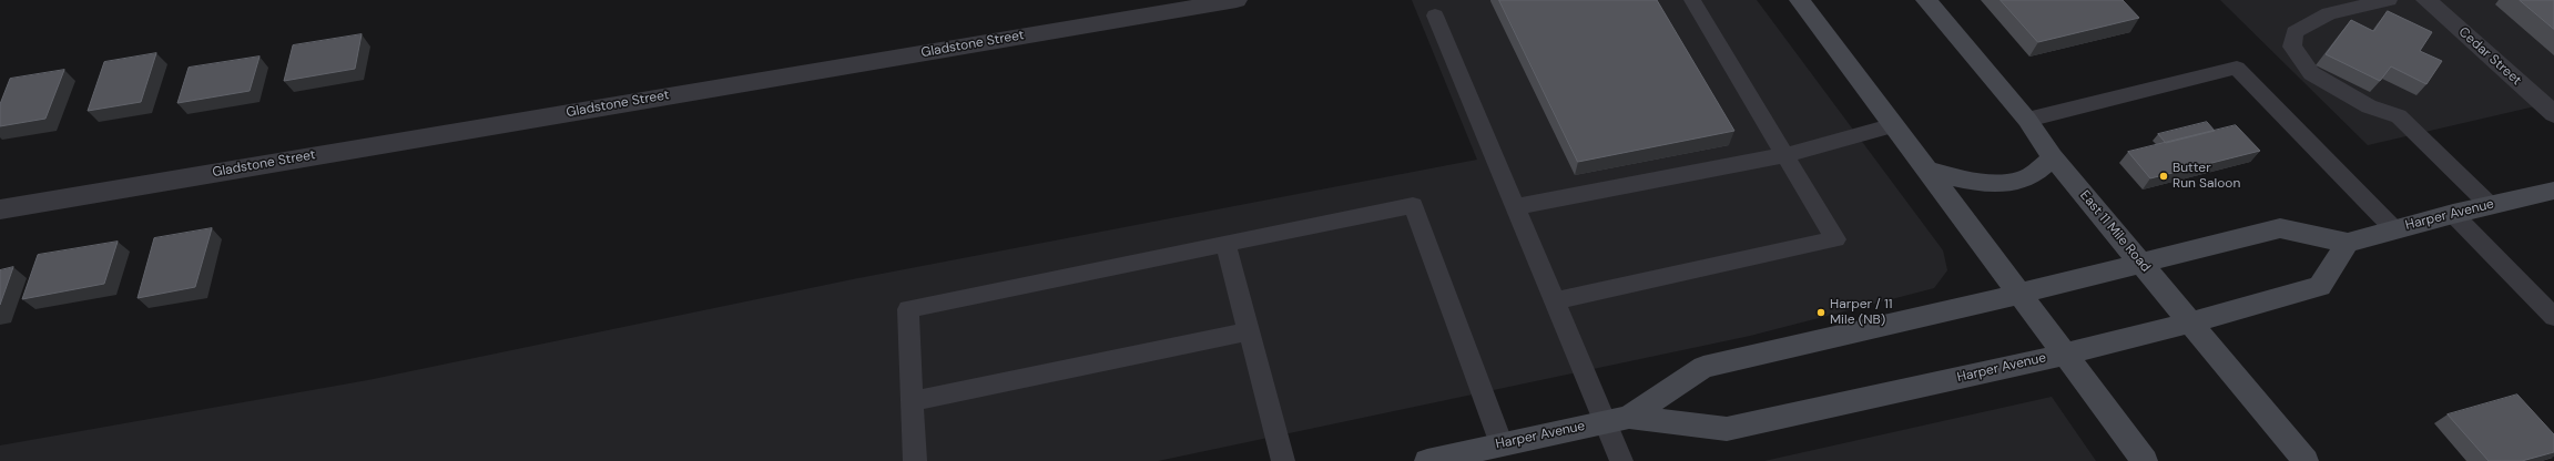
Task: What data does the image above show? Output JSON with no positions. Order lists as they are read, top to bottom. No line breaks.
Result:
{"streets":{"main road":["Harper Avenue","East 11 Mile Road"],"street":["Gladstone Street","Cedar Street"]},"crossings":[["Harper Avenue","East 11 Mile Road"]],"places":["Butter Run Saloon","Harper / 11 Mile (NB)"]}
